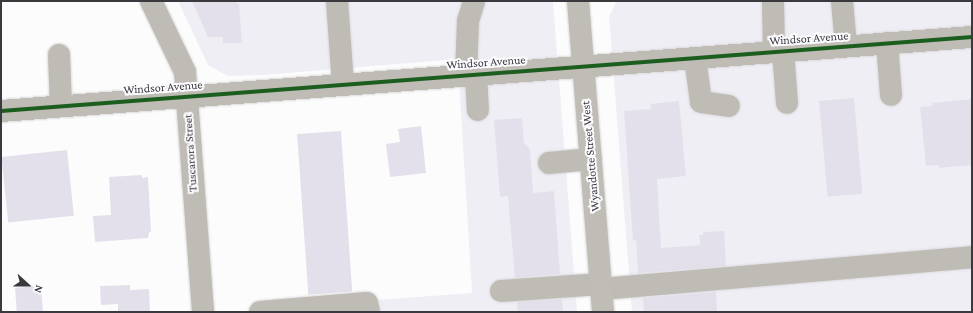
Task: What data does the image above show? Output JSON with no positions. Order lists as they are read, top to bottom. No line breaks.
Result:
{"streets":{"main road":["Wyandotte Street West"],"street":["Windsor Avenue","Tuscarora Street"]},"crossings":[["Windsor Avenue","Tuscarora Street"],["Windsor Avenue","Wyandotte Street West"]],"north":"right"}
